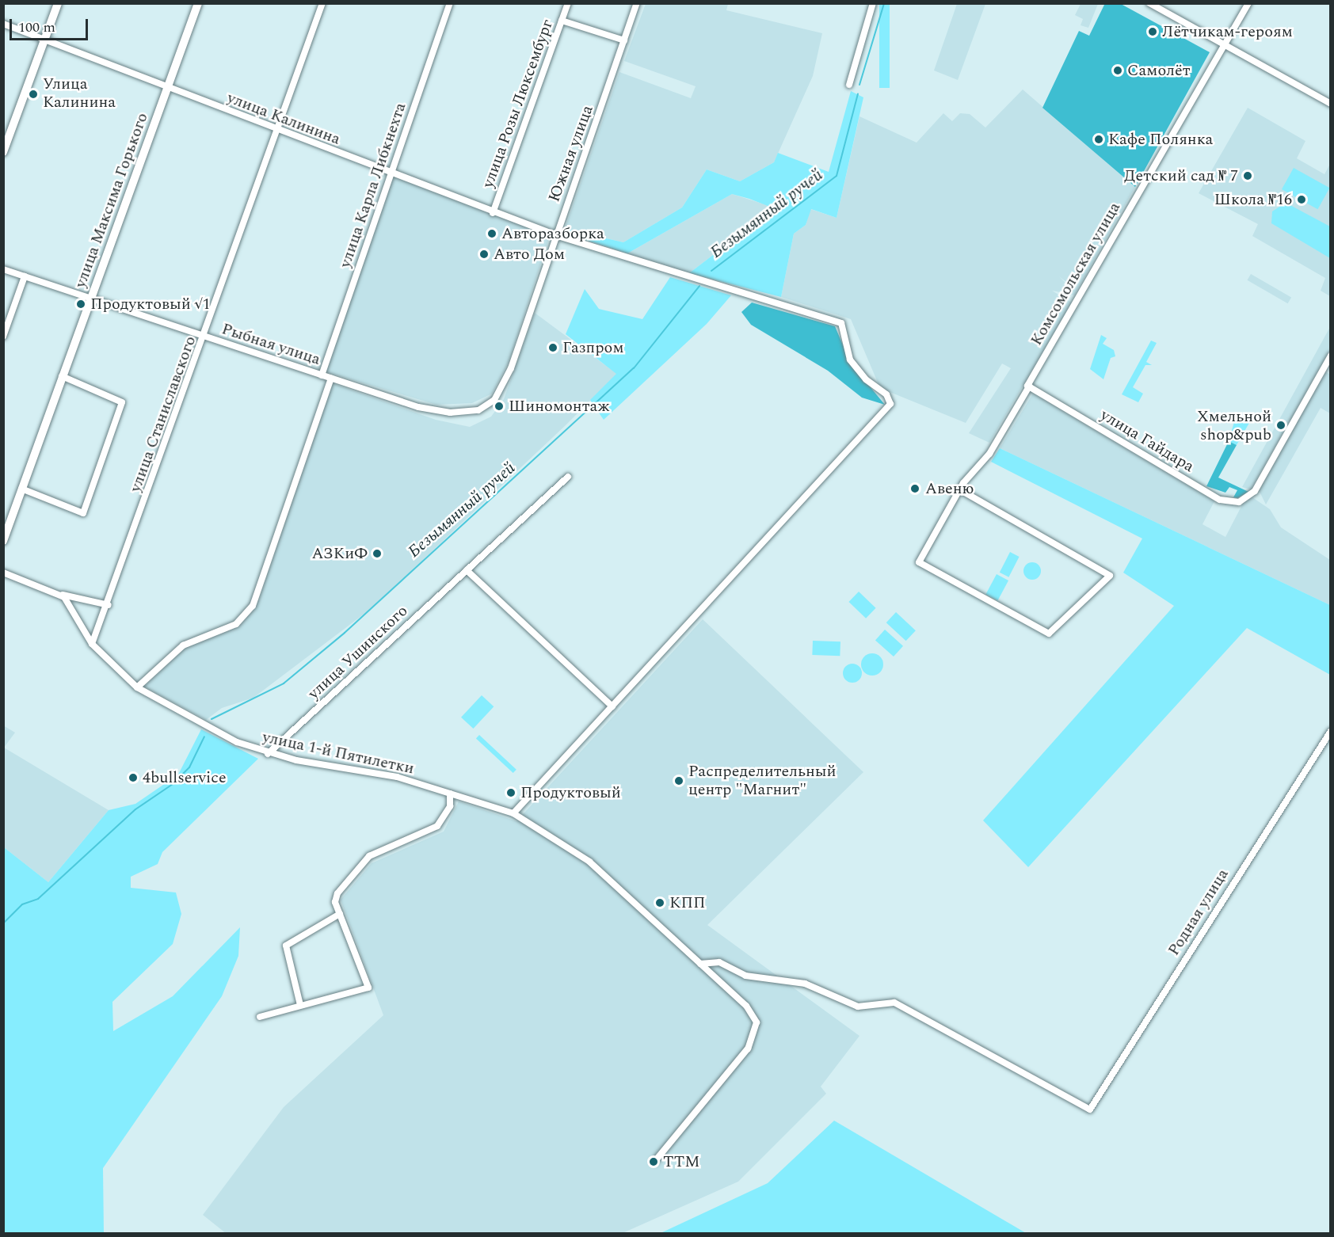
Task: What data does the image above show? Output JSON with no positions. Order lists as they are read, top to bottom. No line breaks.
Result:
{"streets":{"main road":["улица Максима Горького"],"street":["улица Розы Люксембург","улица Калинина","Южная улица","улица Карла Либкнехта","Комсомольская улица","Рыбная улица","улица Станиславского","улица Гайдара","улица Ушинского","улица 1-й Пятилетки","Родная улица"]},"crossings":[["улица Розы Люксембург","улица Калинина"],["улица Калинина","Южная улица"],["улица Калинина","улица Карла Либкнехта"],["улица Калинина","улица Максима Горького"],["улица Калинина","улица Станиславского"],["Южная улица","Рыбная улица"],["улица Карла Либкнехта","Рыбная улица"],["улица Максима Горького","Рыбная улица"],["Комсомольская улица","улица Гайдара"],["Рыбная улица","улица Станиславского"],["улица Станиславского","улица 1-й Пятилетки"],["улица Ушинского","улица 1-й Пятилетки"],["улица 1-й Пятилетки","Родная улица"]],"water":["Безымянный ручей"],"places":["Лётчикам-героям","Самолёт","Улица Калинина","Кафе Полянка","Детский сад № 7","Школа №16","Авторазборка","Авто Дом","Продуктовый √1","Газпром","Шиномонтаж","Хмельной shop&pub","Авеню","АЗКиФ","4bullservice","Распределительный центр \"Магнит\"","Продуктовый","КПП","ТТМ"],"scale_bar":"100 m"}
